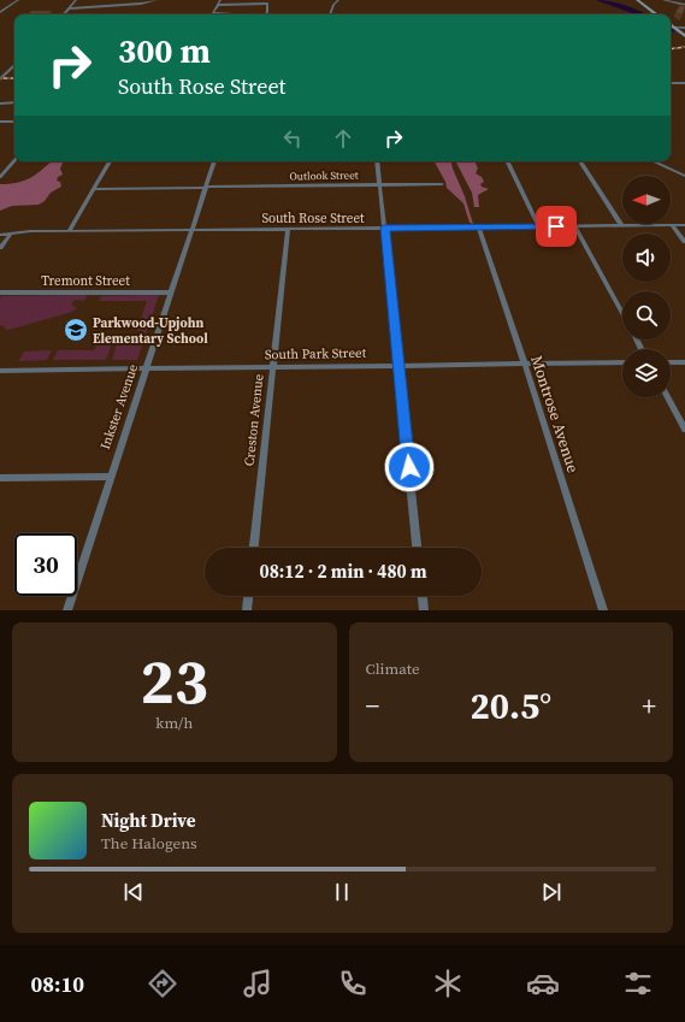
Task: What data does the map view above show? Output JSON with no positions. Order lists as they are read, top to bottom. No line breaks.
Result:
{"streets":{"street":["Outlook Street","South Rose Street","Tremont Street","South Park Street","Inkster Avenue","Montrose Avenue","Creston Avenue"]},"crossings":[["Outlook Street","Inkster Avenue"],["South Rose Street","Inkster Avenue"],["South Rose Street","Montrose Avenue"],["South Rose Street","Creston Avenue"],["Tremont Street","Inkster Avenue"],["South Park Street","Inkster Avenue"],["South Park Street","Montrose Avenue"],["South Park Street","Creston Avenue"]],"places":{"school or university":["Parkwood-Upjohn Elementary School"]},"north":"left","page":{"turn":["300 m","South Rose Street"],"limit":"30","trip":"08:12 · 2 min · 480 m","tile":[["23","km/h"],"Climate"],"heat":["−","20.5°","+"],"song":["Night Drive","The Halogens"],"tabs":"08:10"}}
